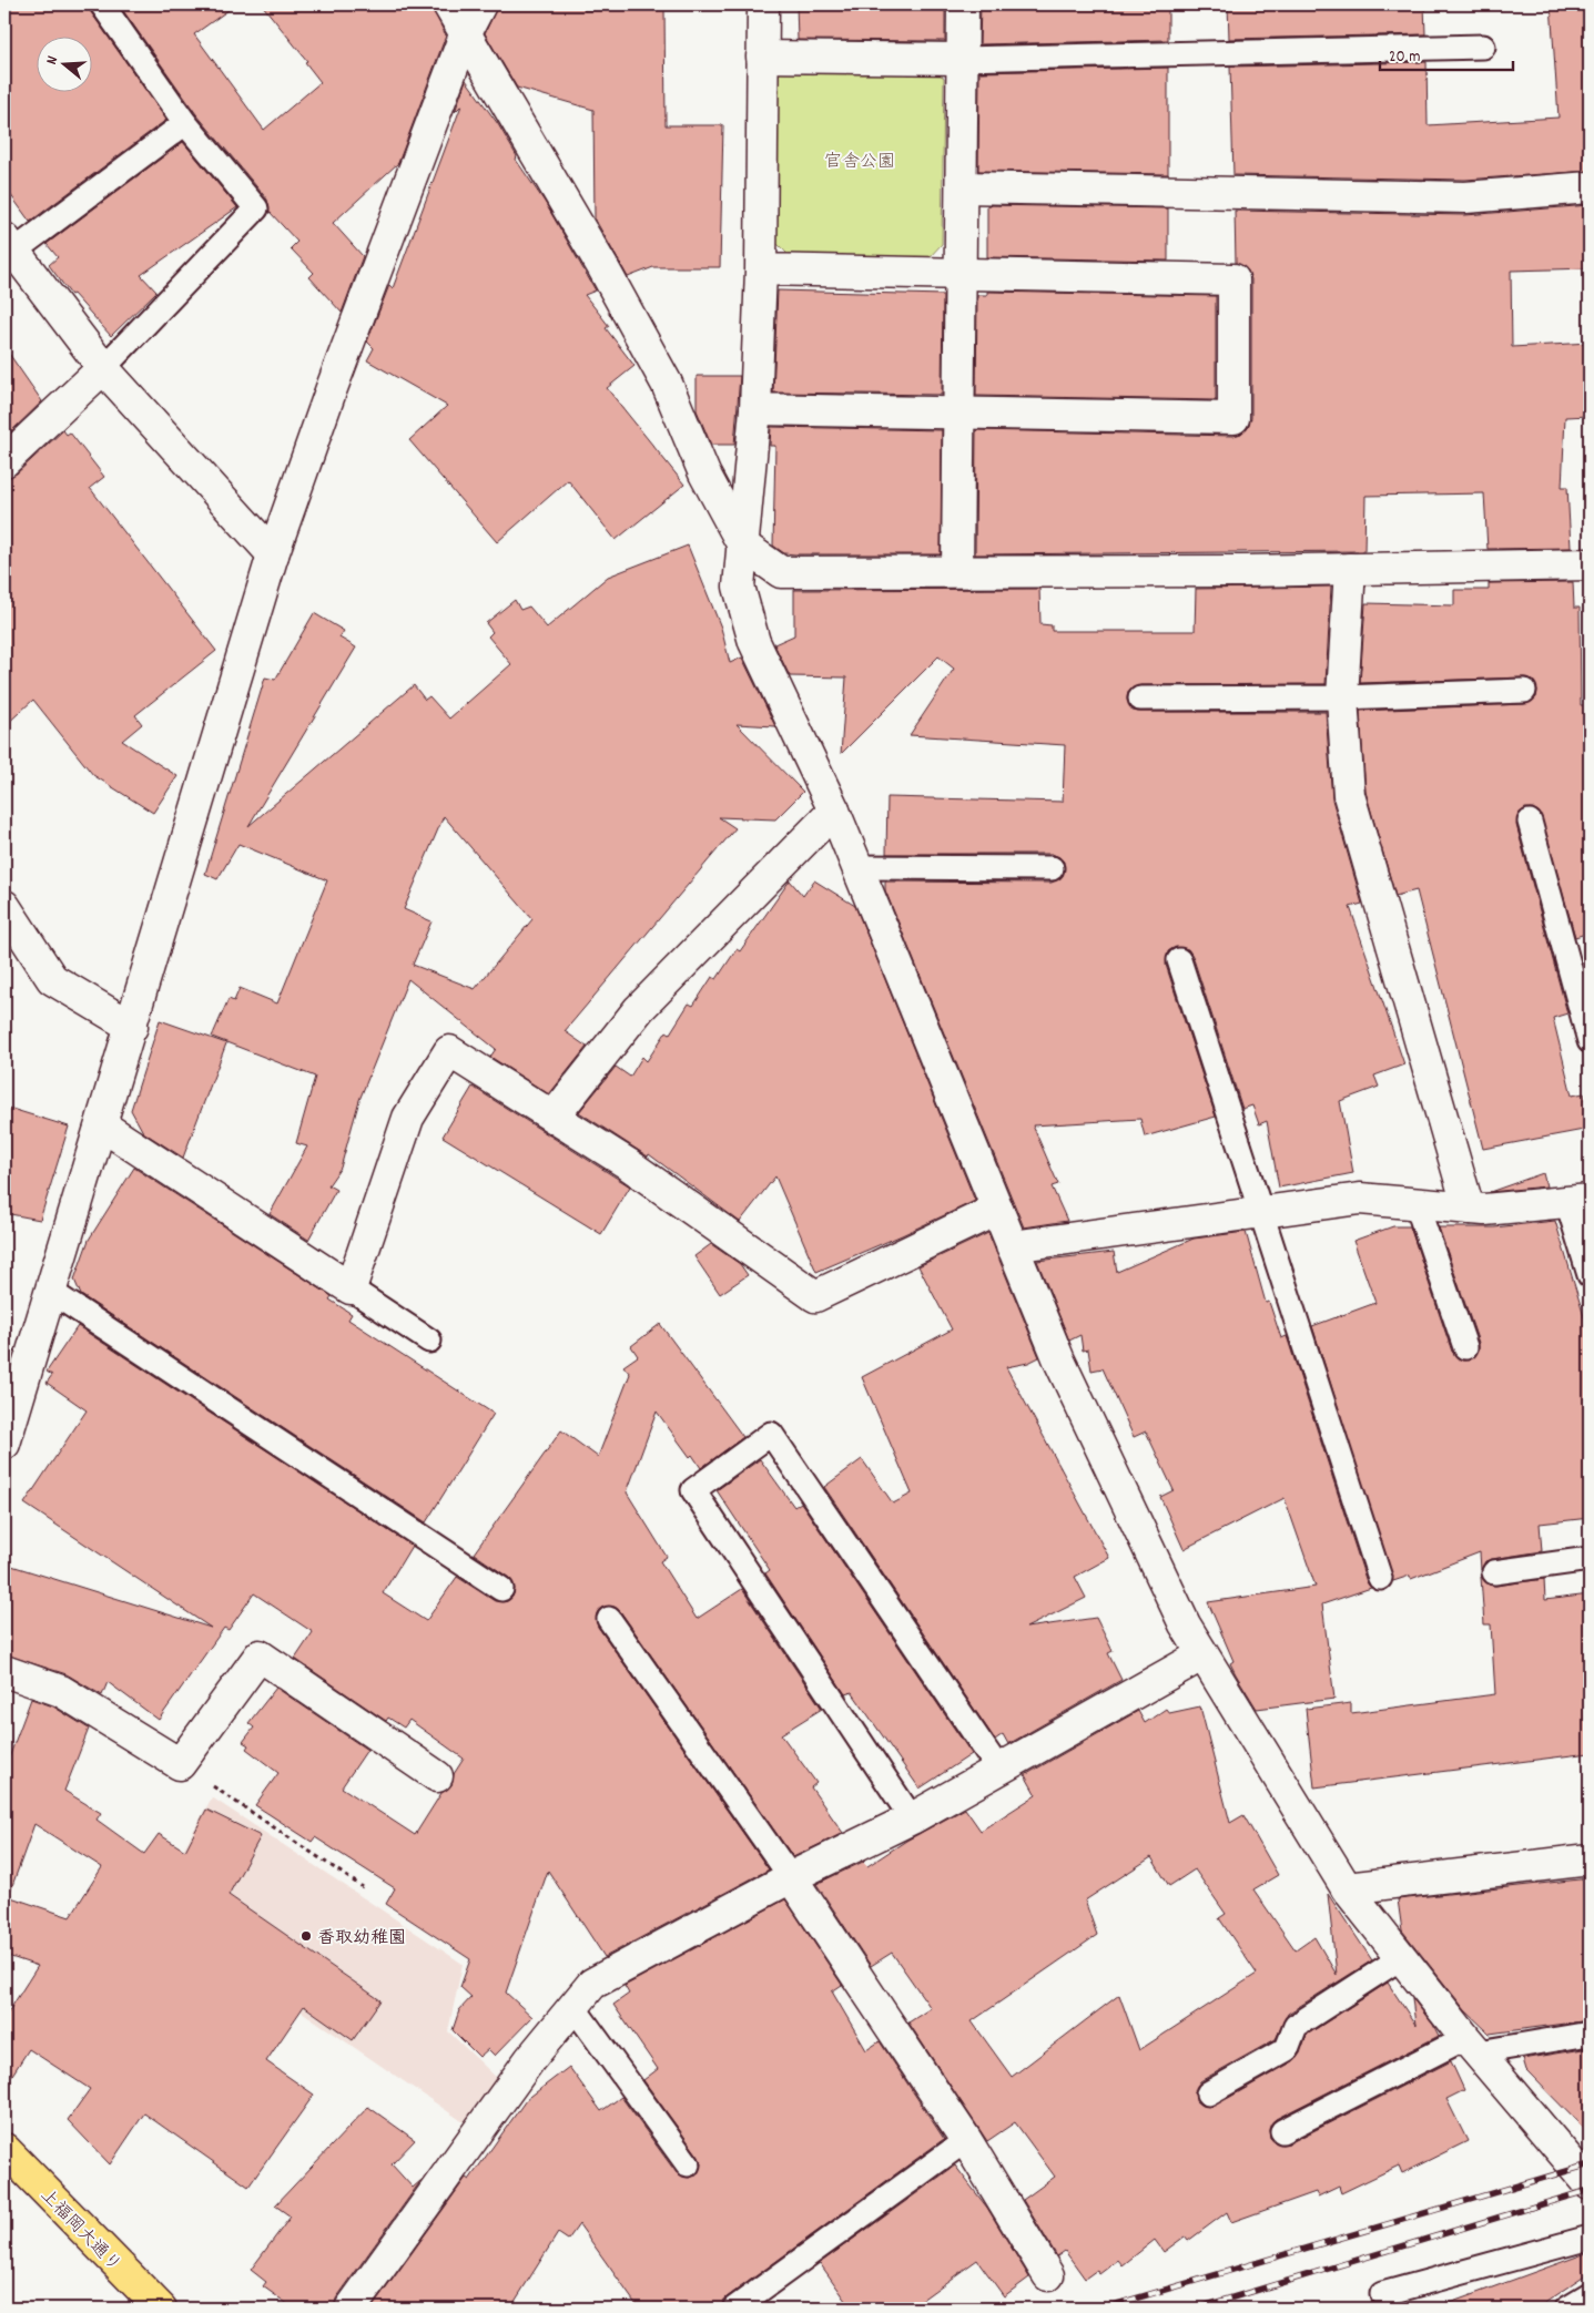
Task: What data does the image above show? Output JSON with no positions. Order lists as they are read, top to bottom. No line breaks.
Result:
{"streets":{"main road":["上福岡大通り"]},"parks":["官舎公園"],"places":["香取幼稚園"],"scale_bar":"20 m","north":"left"}
